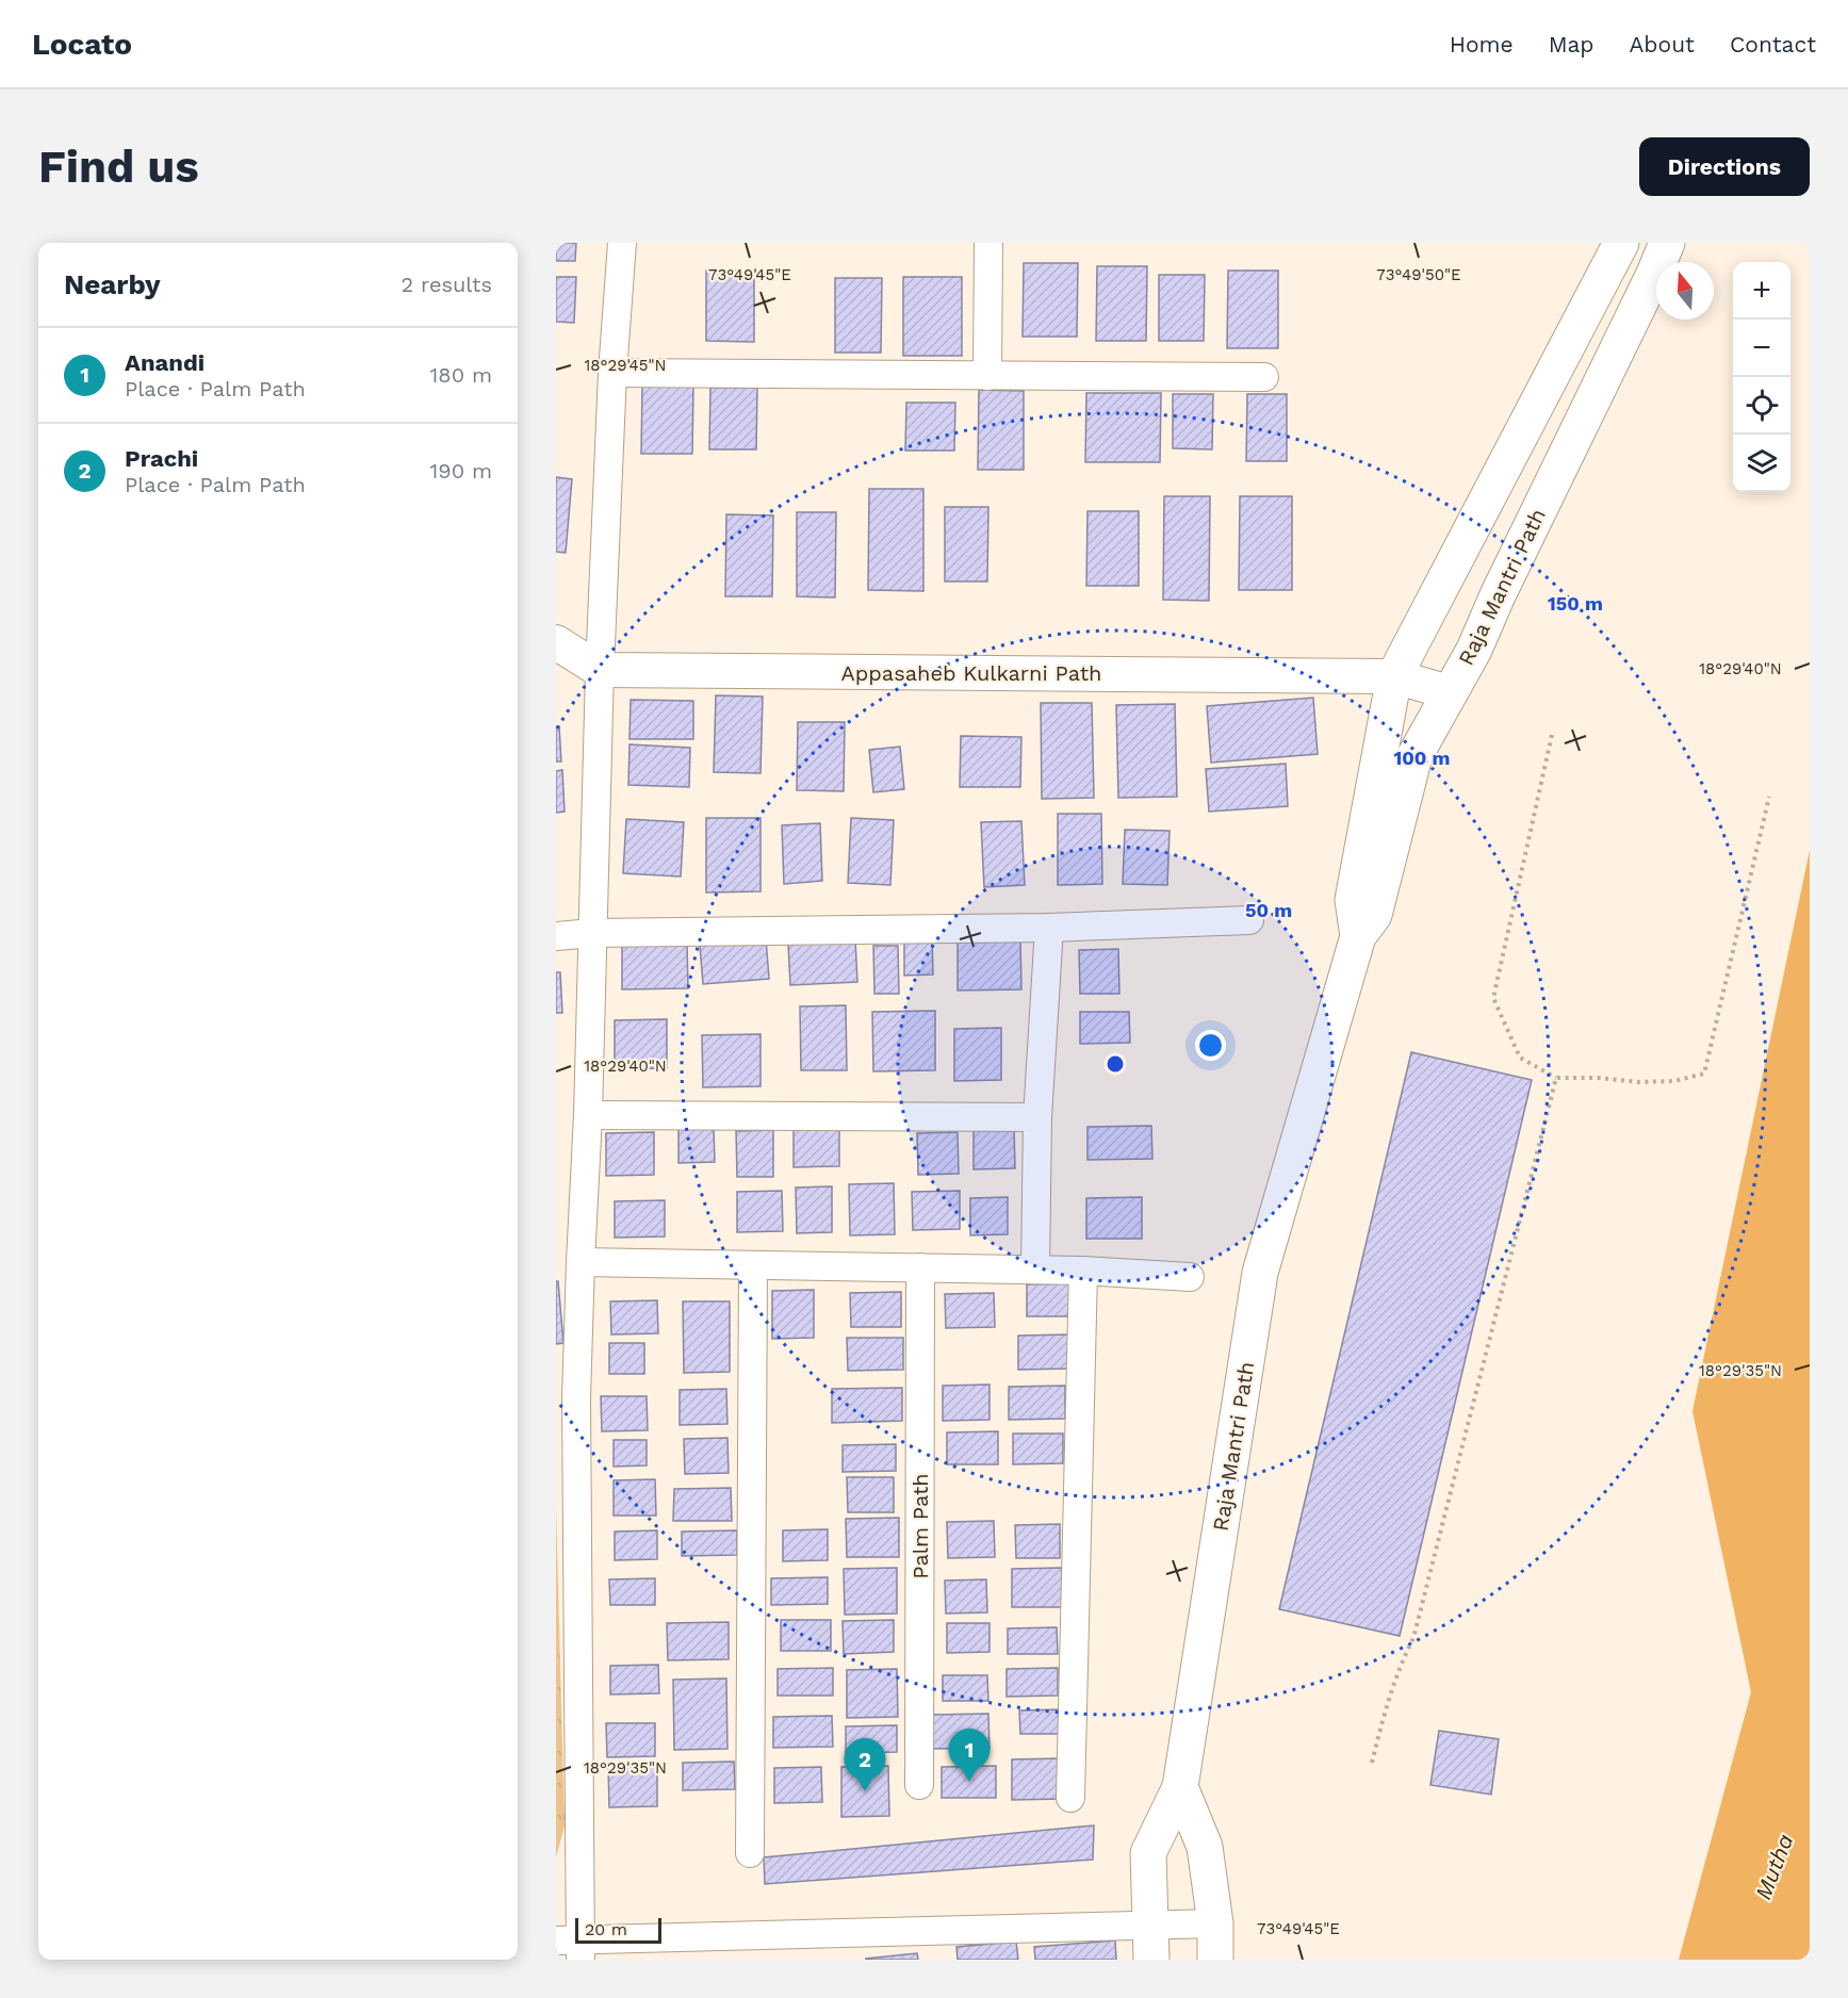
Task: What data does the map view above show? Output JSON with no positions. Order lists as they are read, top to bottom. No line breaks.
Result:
{"streets":{"main road":["Raja Mantri Path"],"street":["Appasaheb Kulkarni Path","Palm Path"]},"crossings":[["Raja Mantri Path","Appasaheb Kulkarni Path"]],"water":["Mutha"],"scale_bar":"20 m","north":"top","page":{"header":"Locato","nav":["Home","Map","About","Contact"],"buttons":"Directions","title":"Find us","heading":["Nearby","2 results"],"map_buttons":["+","−"],"list":[{"mark":"1","name":"Anandi","note":"Place · Palm Path","value":"180 m"},{"mark":"2","name":"Prachi","note":"Place · Palm Path","value":"190 m"}],"pins":["1","2"],"scale":"20 m"},"coordinates":["73°49'45\"E","73°49'50\"E","18°29'45\"N","18°29'40\"N","18°29'35\"N"],"rings":["150 m","100 m","50 m"]}
